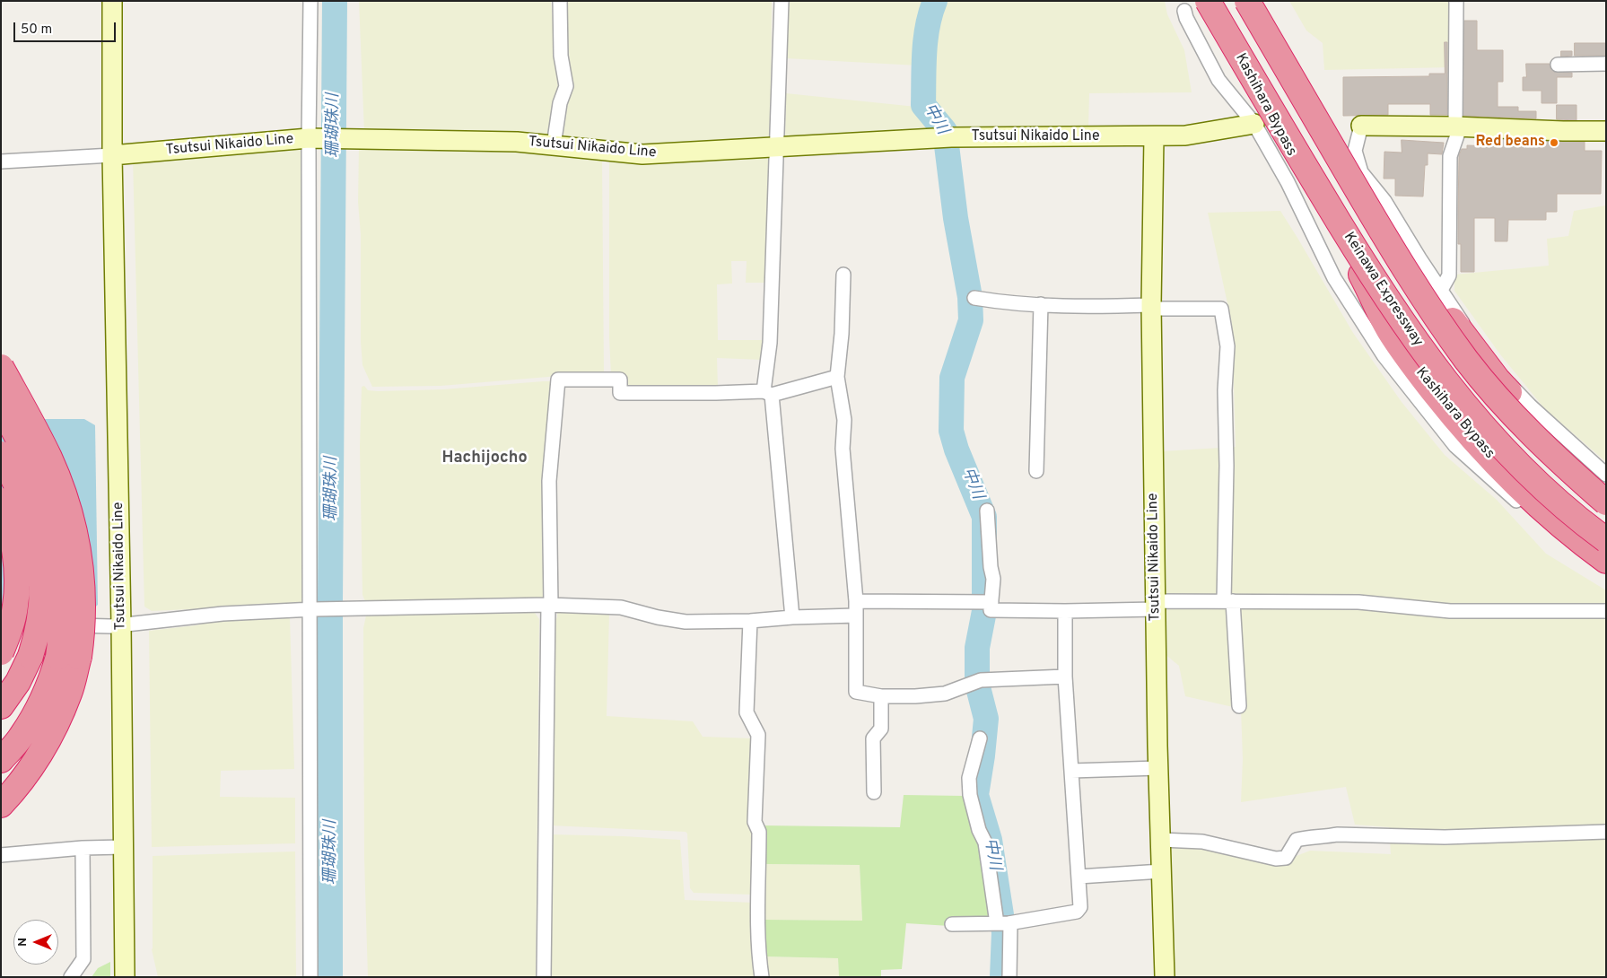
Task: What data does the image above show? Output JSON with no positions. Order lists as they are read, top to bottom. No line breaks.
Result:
{"streets":{"highway":["Kashihara Bypass","Keinawa Expressway"],"main road":["Tsutsui Nikaido Line"]},"crossings":[["Kashihara Bypass","Keinawa Expressway"]],"districts":["Hachijocho"],"water":["中川","珊瑚珠川"],"places":["Red beans"],"scale_bar":"50 m","north":"left"}
